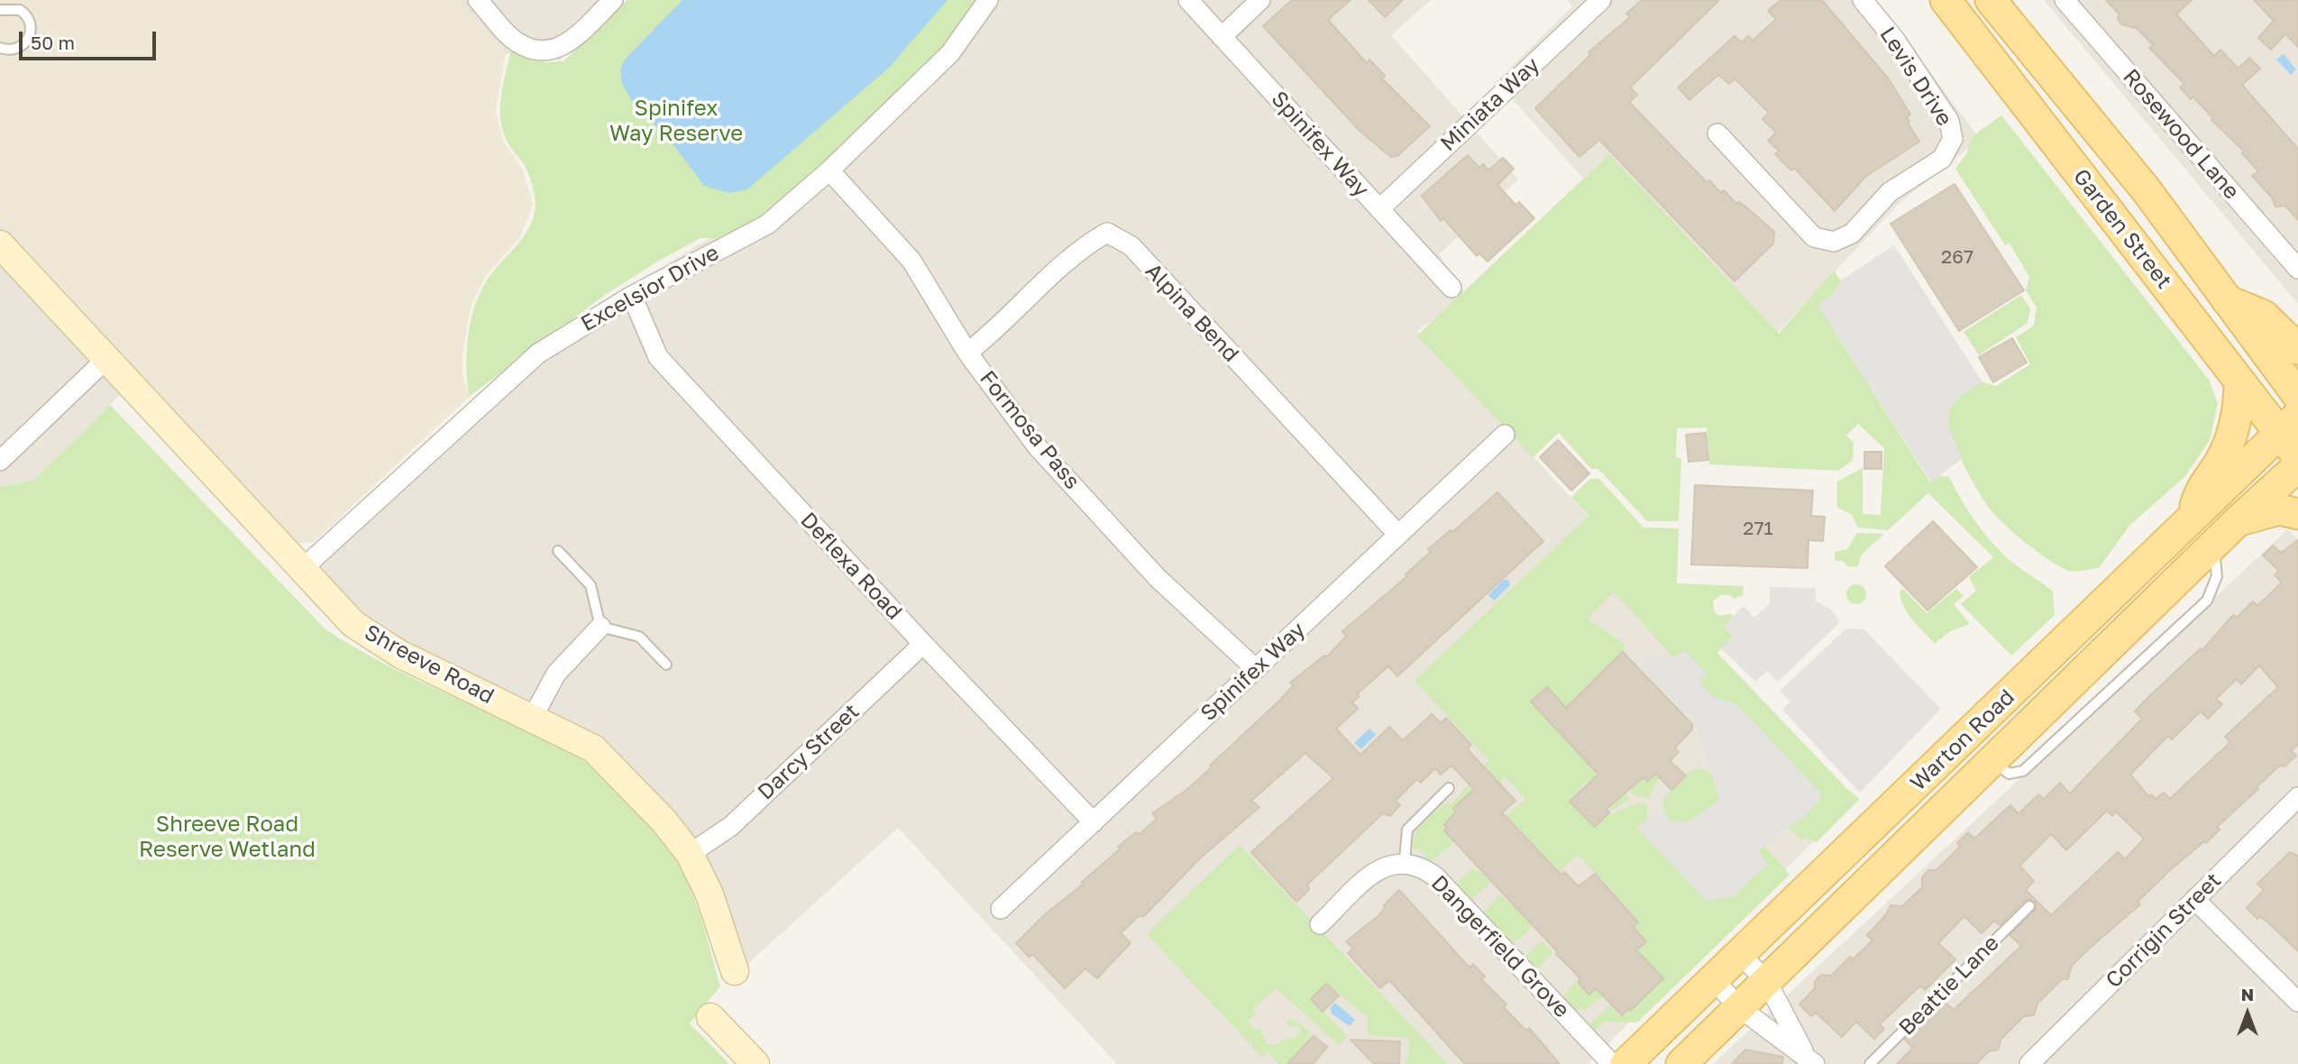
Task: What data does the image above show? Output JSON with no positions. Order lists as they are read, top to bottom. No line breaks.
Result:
{"streets":{"main road":["Garden Street","Warton Road"],"street":["Levis Drive","Miniata Way","Rosewood Lane","Spinifex Way","Excelsior Drive","Alpina Bend","Formosa Pass","Deflexa Road","Shreeve Road","Darcy Street","Corrigin Street","Dangerfield Grove"],"lane":["Beattie Lane"]},"crossings":[["Miniata Way","Spinifex Way"],["Spinifex Way","Alpina Bend"],["Spinifex Way","Formosa Pass"],["Spinifex Way","Deflexa Road"],["Garden Street","Warton Road"],["Excelsior Drive","Formosa Pass"],["Excelsior Drive","Deflexa Road"],["Excelsior Drive","Shreeve Road"],["Alpina Bend","Formosa Pass"],["Deflexa Road","Darcy Street"],["Shreeve Road","Darcy Street"]],"parks":["Spinifex Way Reserve","Shreeve Road Reserve Wetland"],"house_numbers":["267","271"],"scale_bar":"50 m","north":"top"}
